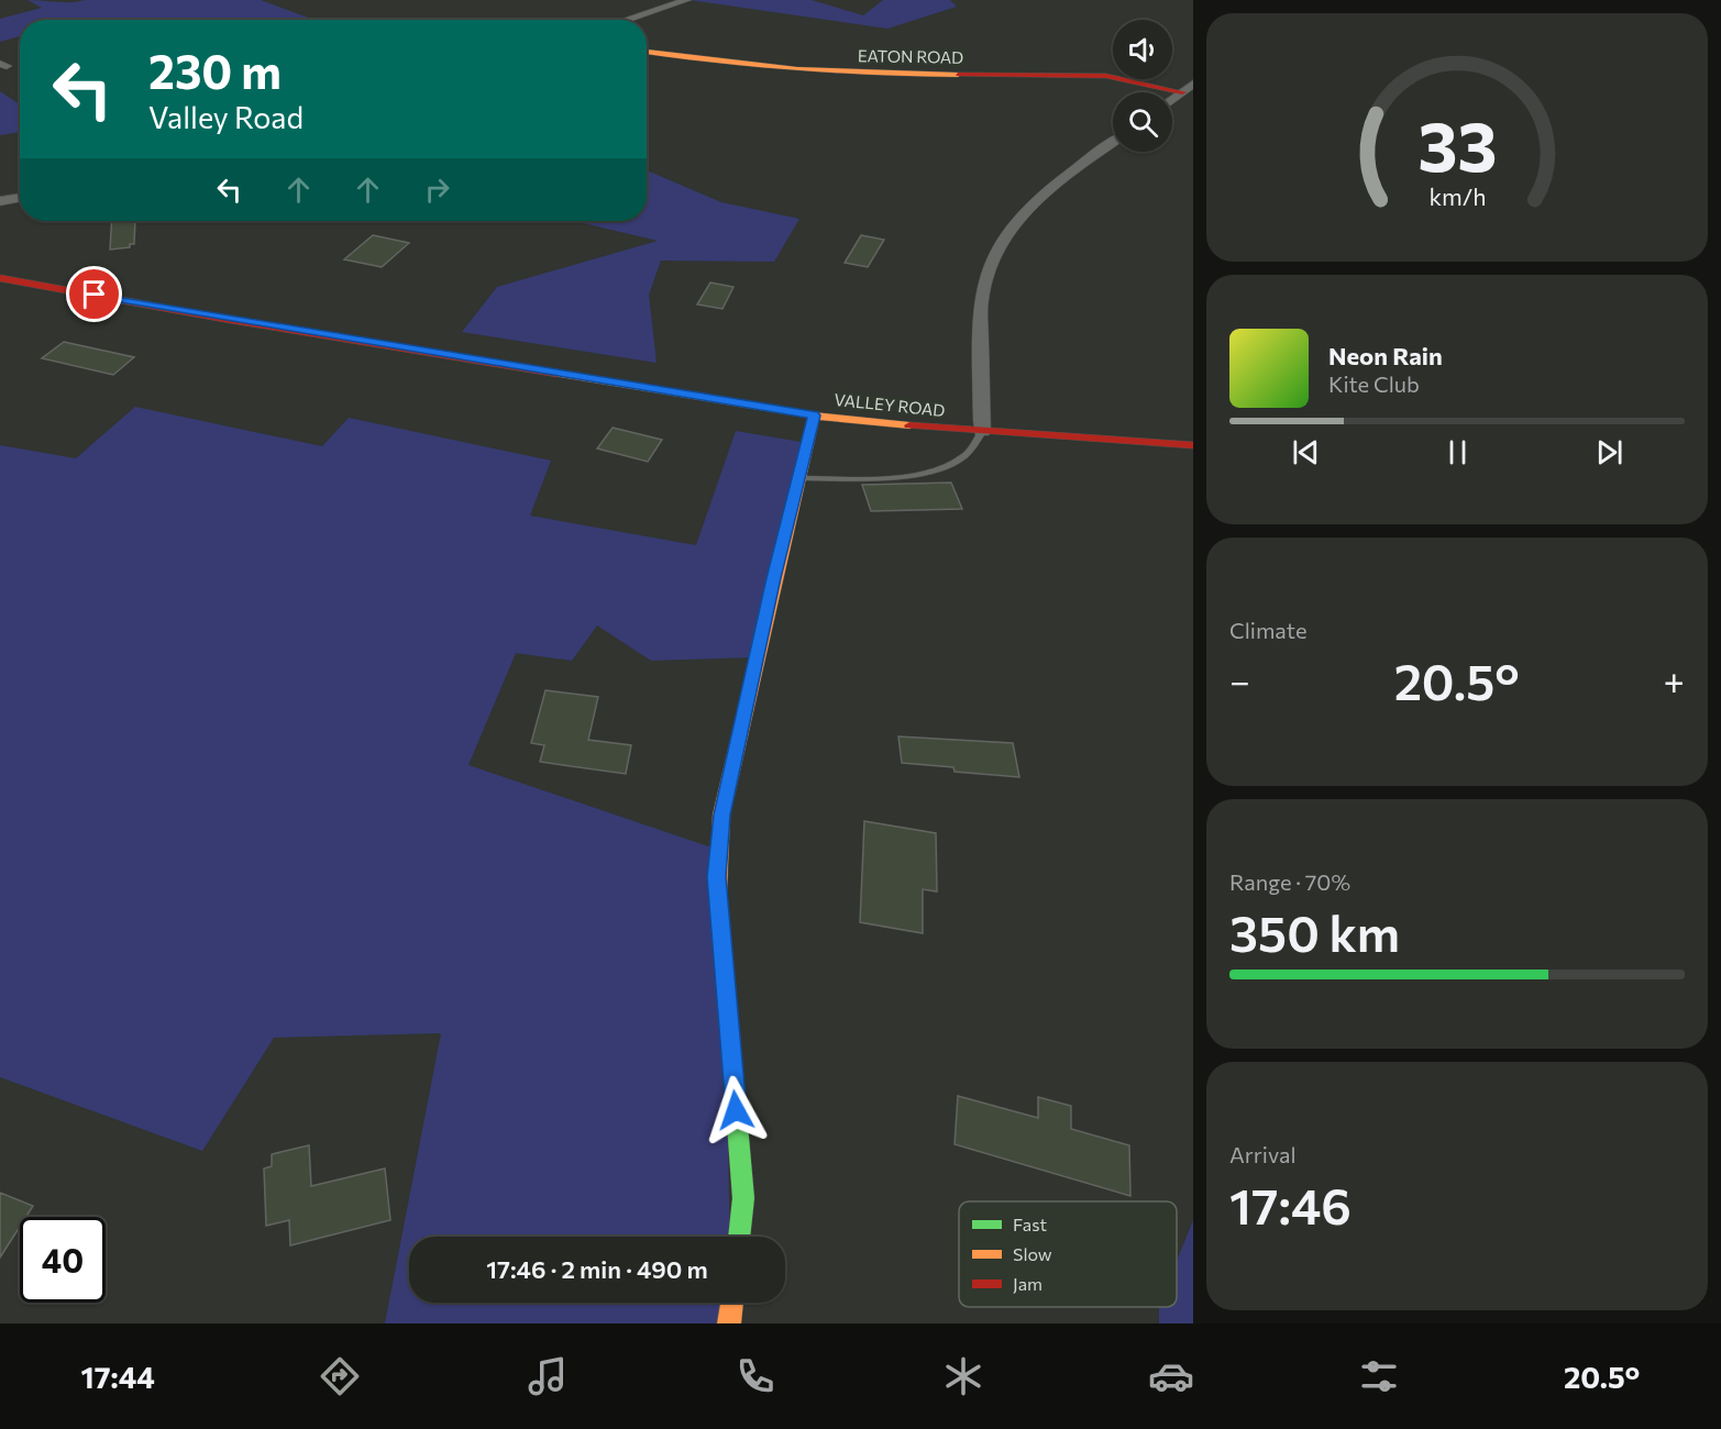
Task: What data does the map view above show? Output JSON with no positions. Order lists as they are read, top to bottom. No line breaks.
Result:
{"streets":{"street":["EATON ROAD","VALLEY ROAD"]},"legend":["Fast","Slow","Jam"],"page":{"turn":["230 m","Valley Road"],"song":["Neon Rain","Kite Club"],"tile":["Climate",["Range · 70%","350 km"],["Arrival","17:46"]],"heat":["−","20.5°","+"],"limit":"40","trip":"17:46 · 2 min · 490 m","tabs":["17:44","20.5°"],"gauge":["33","km/h"]}}
